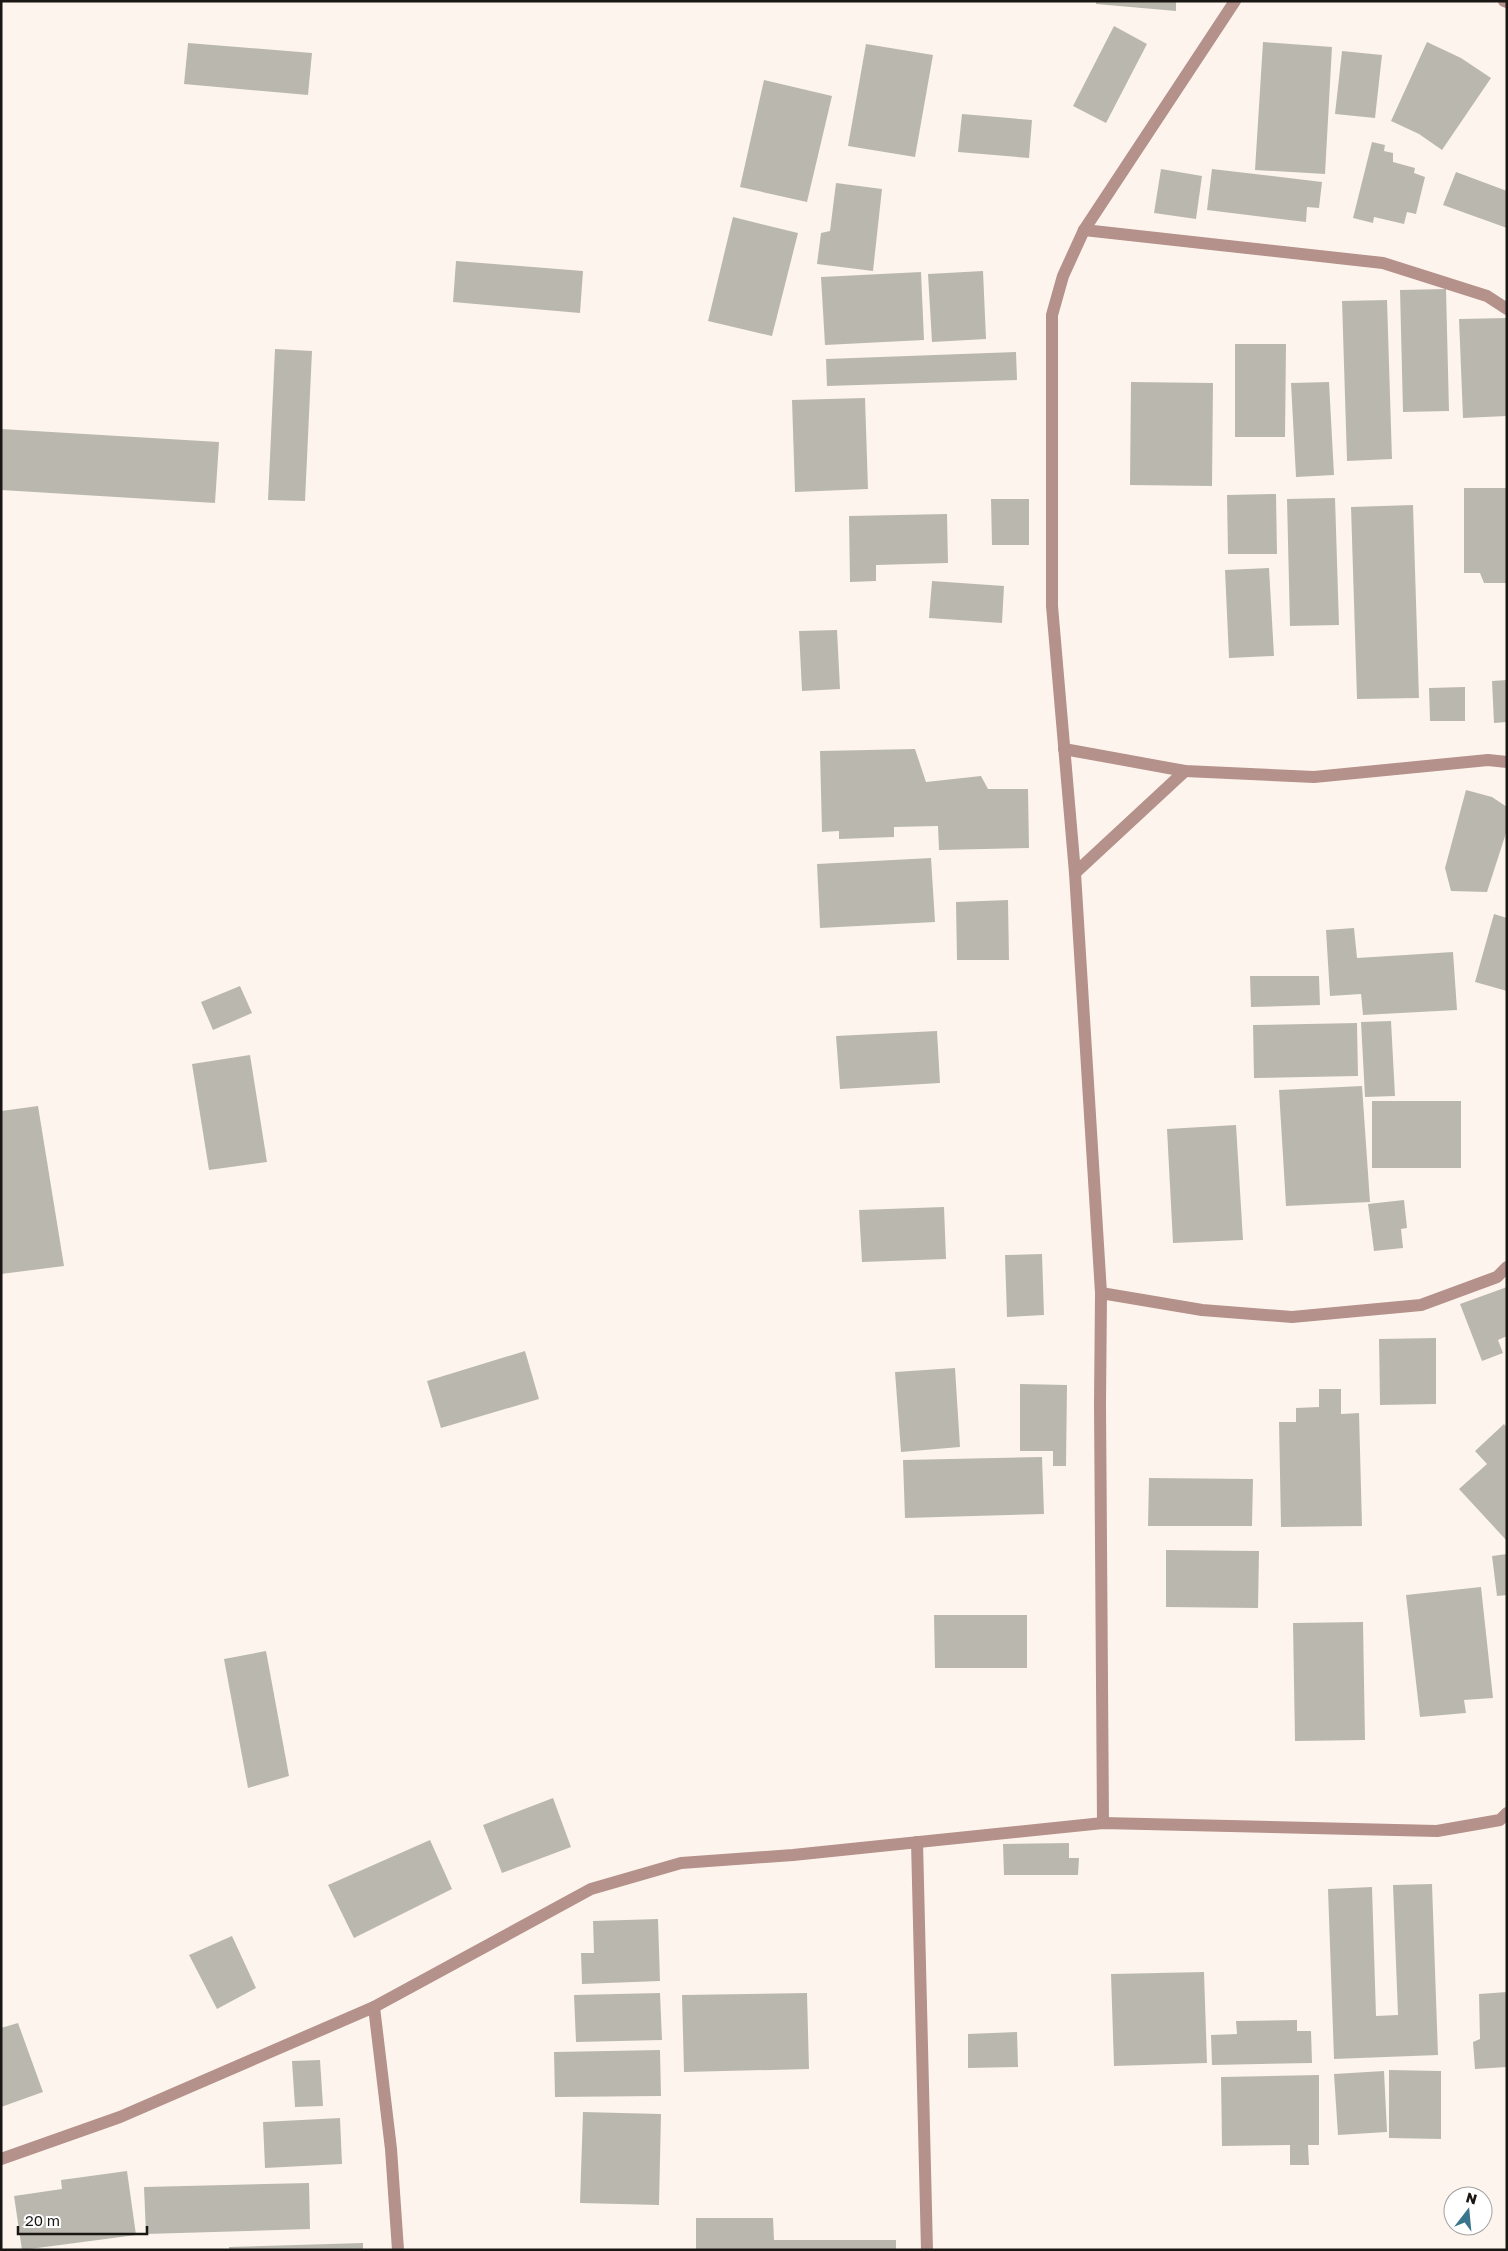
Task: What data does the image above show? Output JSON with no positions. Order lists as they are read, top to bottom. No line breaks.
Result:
{"scale_bar":"20 m","north":"top"}
